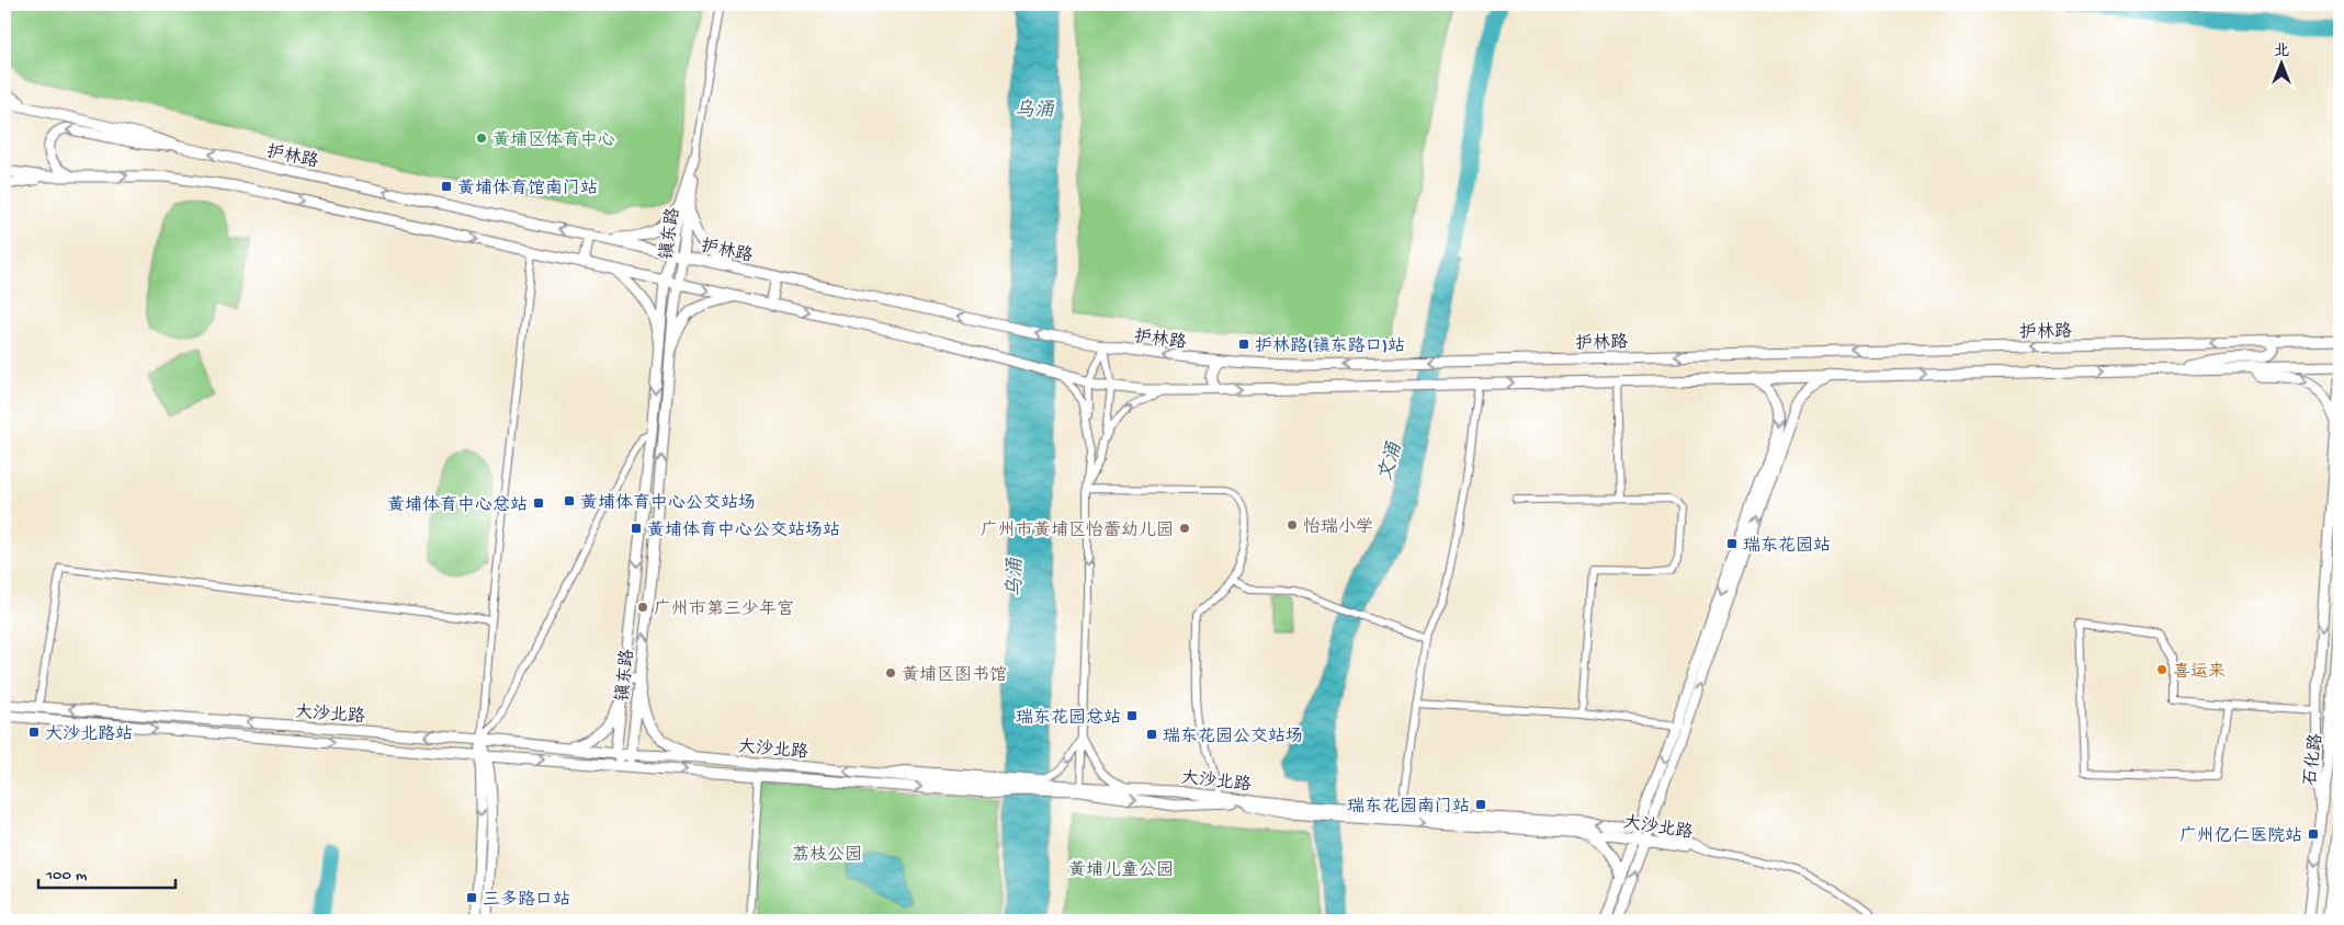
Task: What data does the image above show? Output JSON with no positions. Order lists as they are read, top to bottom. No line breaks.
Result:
{"streets":{"main road":["护林路","镇东路","大沙北路","石化路"]},"crossings":[["护林路","镇东路"],["镇东路","大沙北路"]],"water":["乌涌","文涌"],"parks":["荔枝公园","黄埔儿童公园"],"places":{"other":["黄埔区体育中心","怡瑞小学","广州市黄埔区怡蕾幼儿园","广州市第三少年宫","喜运来","黄埔区图书馆"],"transit":["黄埔体育馆南门站","护林路(镇东路口)站","黄埔体育中心公交站场","黄埔体育中心总站","黄埔体育中心公交站场站","瑞东花园站","瑞东花园总站","大沙北路站","瑞东花园公交站场","瑞东花园南门站","广州亿仁医院站","三多路口站"]},"scale_bar":"100 m","north":"top"}
